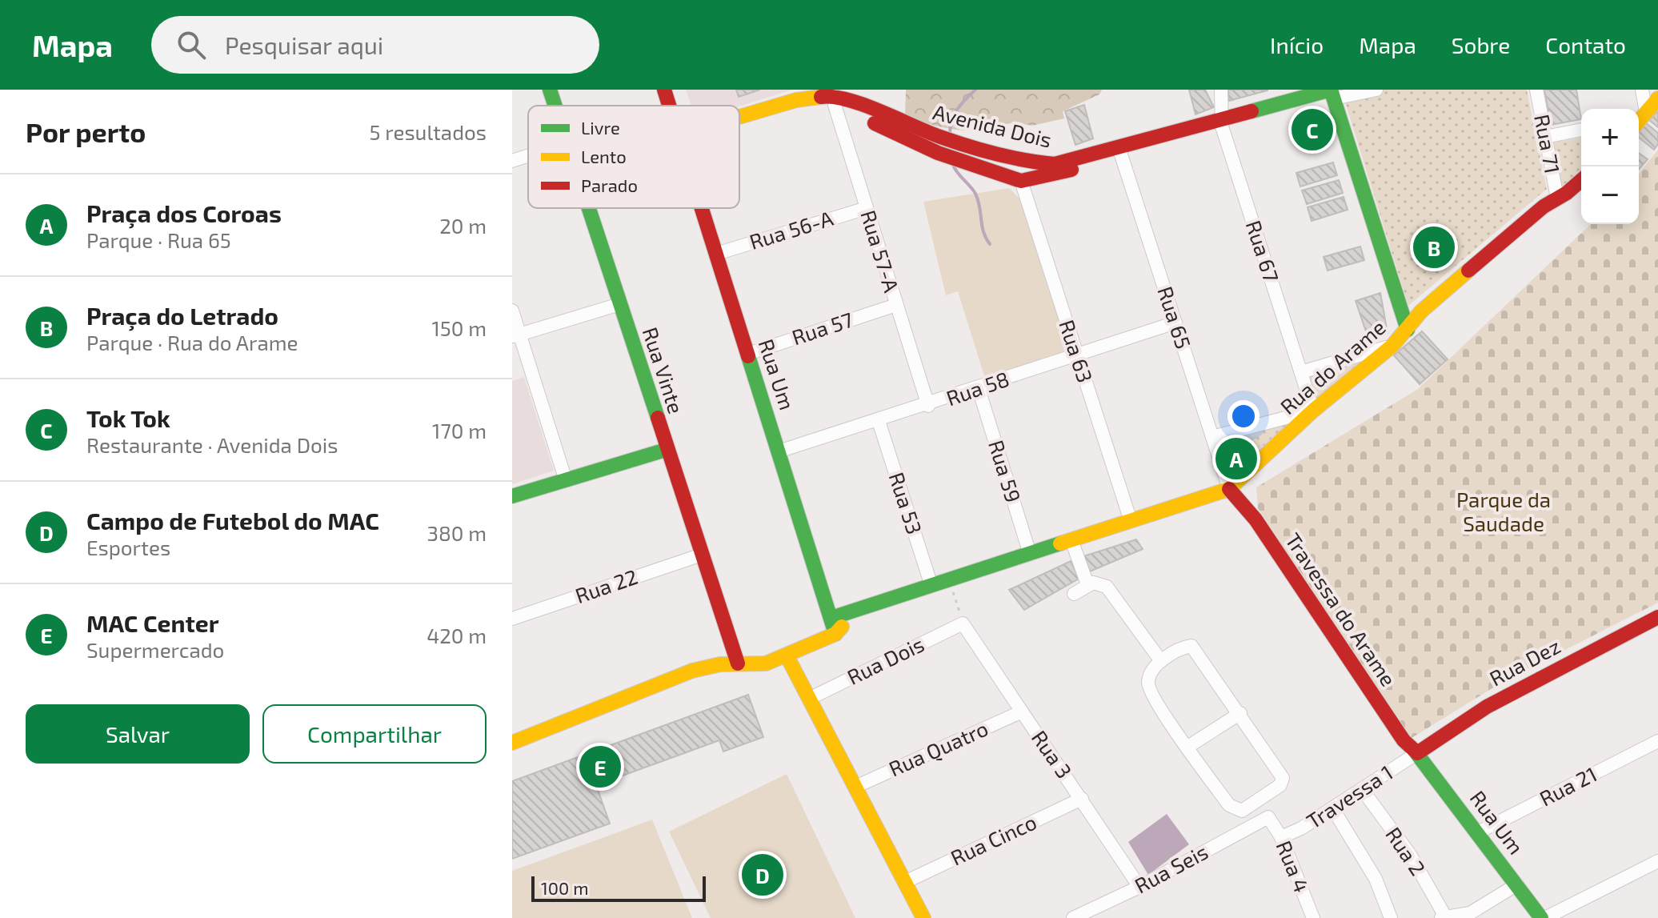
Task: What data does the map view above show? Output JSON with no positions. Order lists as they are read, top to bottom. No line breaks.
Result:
{"streets":{"street":["Avenida Dois","Rua 71","Rua 56-A","Rua 57-A","Rua 67","Rua 65","Rua 57","Rua 63","Rua do Arame","Rua Vinte","Rua Um","Rua 58","Rua 59","Rua 53","Rua 22","Travessa do Arame","Rua Dois","Rua Dez","Rua Quatro","Rua 3","Rua 21","Travessa 1","Rua Cinco","Rua 2","Rua 4","Rua Seis"]},"crossings":[["Avenida Dois","Rua 57-A"],["Avenida Dois","Rua 67"],["Avenida Dois","Rua 65"],["Avenida Dois","Rua 63"],["Rua 71","Rua do Arame"],["Rua 56-A","Rua 57-A"],["Rua 56-A","Rua Um"],["Rua 57-A","Rua 57"],["Rua 57-A","Rua 58"],["Rua 67","Rua do Arame"],["Rua 65","Rua do Arame"],["Rua 65","Rua 58"],["Rua 65","Travessa do Arame"],["Rua 57","Rua Um"],["Rua 63","Rua do Arame"],["Rua 63","Rua 58"],["Rua do Arame","Rua Um"],["Rua do Arame","Rua 59"],["Rua do Arame","Rua 53"],["Rua do Arame","Travessa do Arame"],["Rua Vinte","Rua 22"],["Rua Um","Rua 58"],["Rua Um","Travessa do Arame"],["Rua Um","Rua Dez"],["Rua Um","Rua 21"],["Rua Um","Travessa 1"],["Rua 58","Rua 59"],["Rua 58","Rua 53"],["Travessa do Arame","Rua Dez"],["Travessa do Arame","Travessa 1"],["Rua Dois","Rua 3"],["Rua Dez","Travessa 1"],["Rua Quatro","Rua 3"],["Rua 3","Rua Cinco"],["Rua 3","Rua Seis"],["Travessa 1","Rua 2"],["Travessa 1","Rua 4"],["Rua 4","Rua Seis"]],"parks":["Parque da Saudade"],"legend":["Livre","Lento","Parado"],"scale_bar":"100 m","page":{"header":"Mapa","search":"Pesquisar aqui","nav":["Início","Mapa","Sobre","Contato"],"heading":["Por perto","5 resultados"],"pins":["C","B","A","E","D"],"map_buttons":["+","−"],"list":[{"mark":"A","name":"Praça dos Coroas","note":"Parque · Rua 65","value":"20 m"},{"mark":"B","name":"Praça do Letrado","note":"Parque · Rua do Arame","value":"150 m"},{"mark":"C","name":"Tok Tok","note":"Restaurante · Avenida Dois","value":"170 m"},{"mark":"D","name":"Campo de Futebol do MAC","note":"Esportes","value":"380 m"},{"mark":"E","name":"MAC Center","note":"Supermercado","value":"420 m"}],"buttons":["Salvar","Compartilhar"],"scale":"100 m"}}
